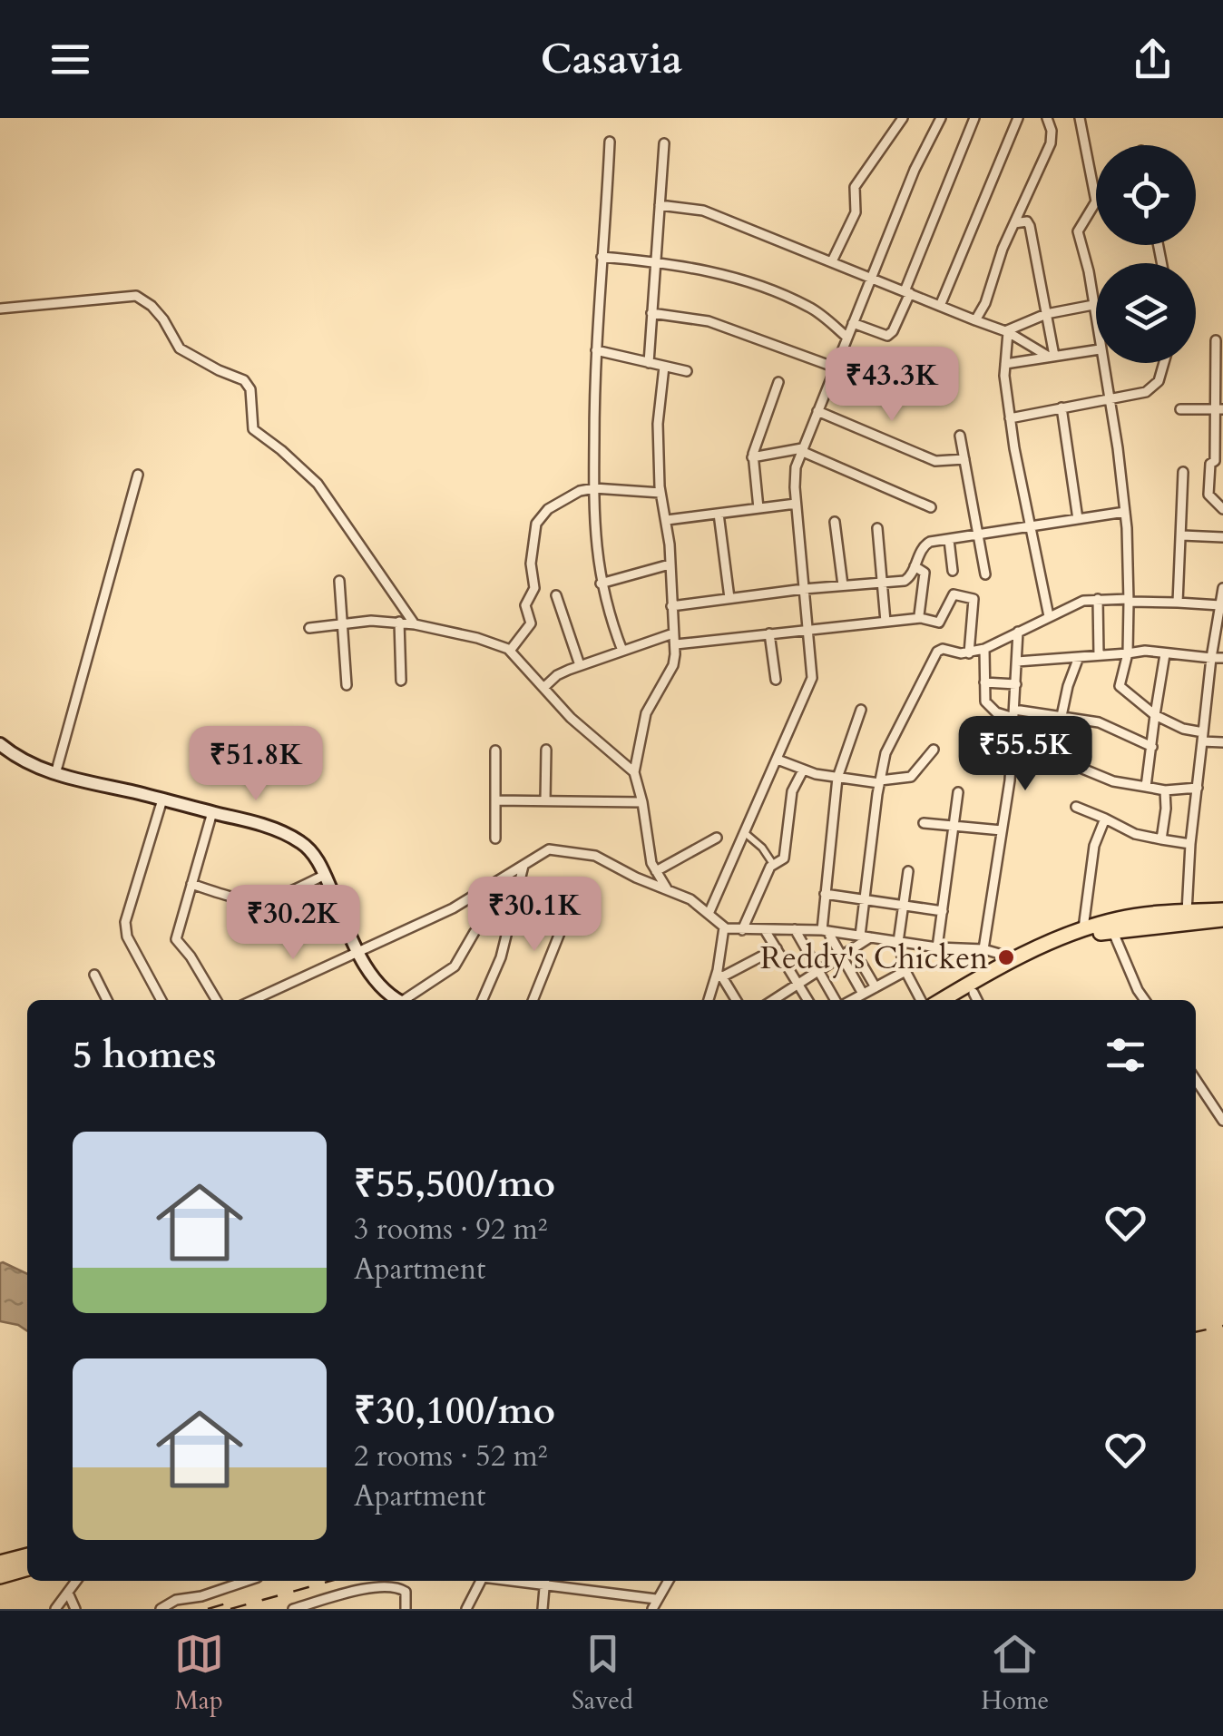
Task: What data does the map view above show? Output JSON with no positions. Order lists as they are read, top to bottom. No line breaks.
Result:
{"places":["Reddy's Chicken"],"page":{"header":"Casavia","price":["₹43.3K","₹55.5K","₹51.8K","₹30.1K","₹30.2K"],"heading":"5 homes","list":[{"name":"₹55,500/mo","note":"3 rooms · 92 m² · Apartment"},{"name":"₹30,100/mo","note":"2 rooms · 52 m² · Apartment"}],"tabs":["Map","Saved","Home"]}}
